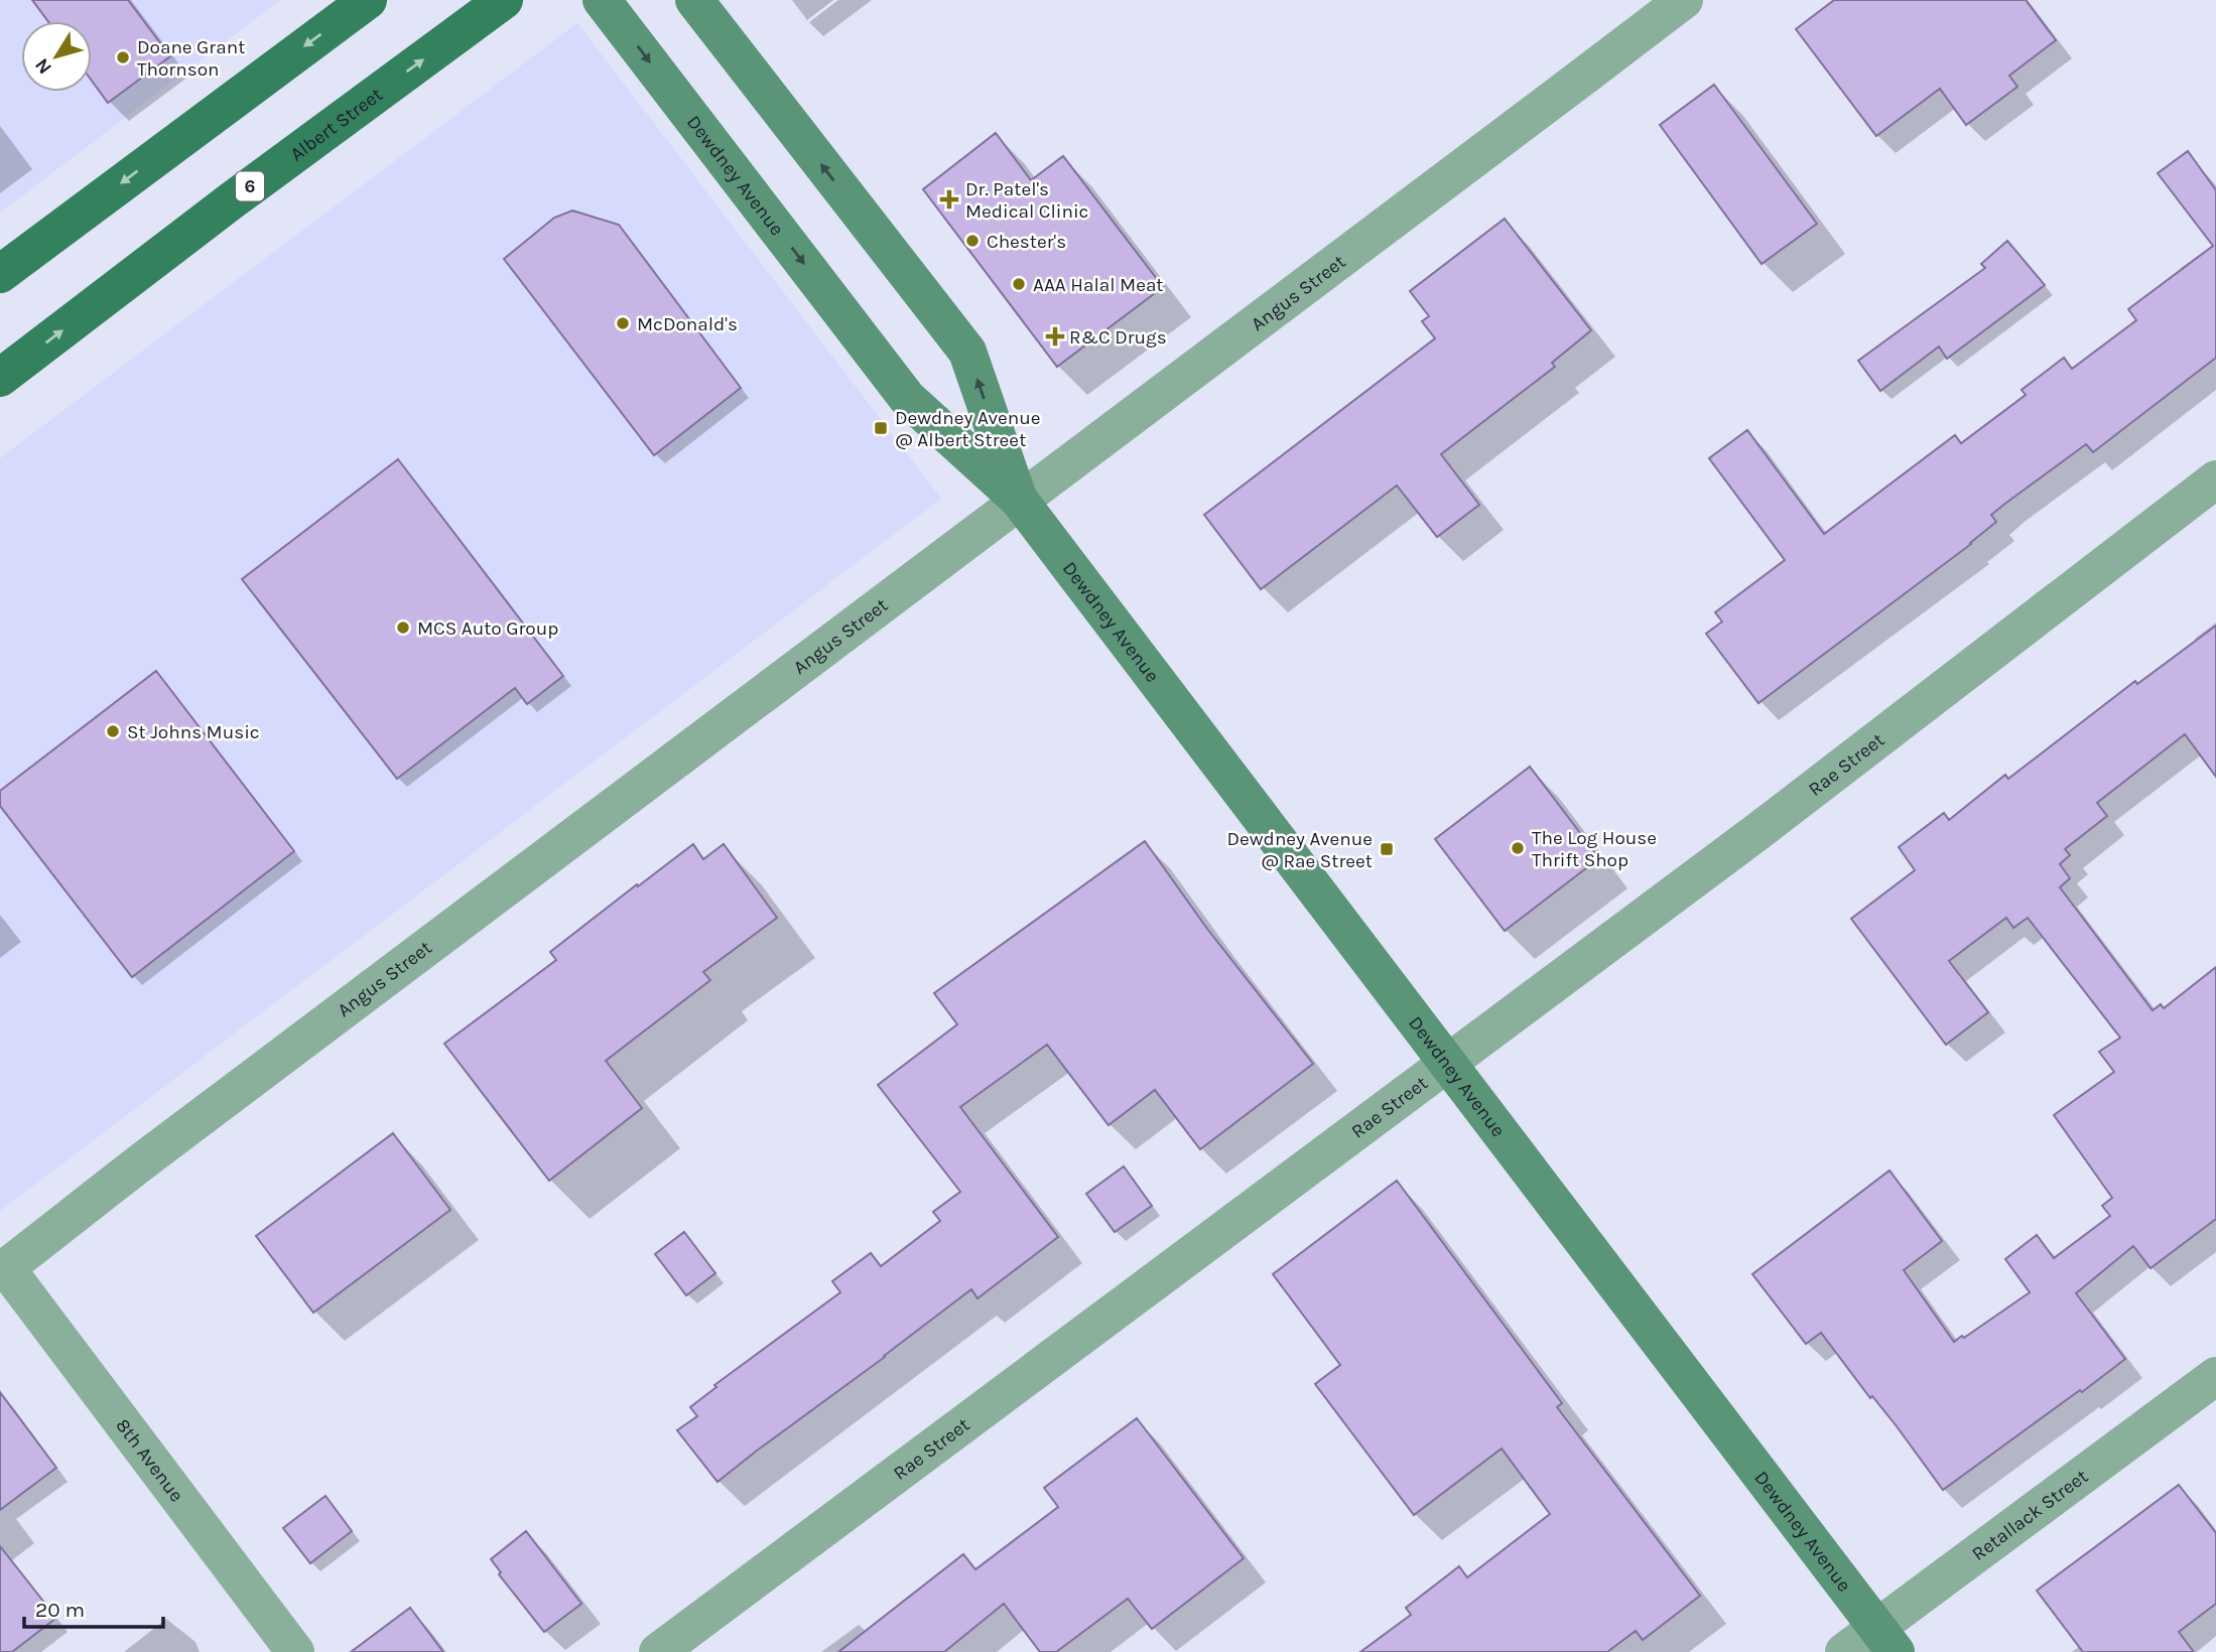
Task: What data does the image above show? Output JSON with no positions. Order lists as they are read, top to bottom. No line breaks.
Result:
{"streets":{"main road":["Albert Street","Dewdney Avenue","6"],"street":["Angus Street","Rae Street","8th Avenue","Retallack Street"]},"crossings":[["Dewdney Avenue","Angus Street"],["Dewdney Avenue","Rae Street"],["Dewdney Avenue","Retallack Street"],["Angus Street","8th Avenue"]],"places":{"other":["Doane Grant Thornson","Chester's","AAA Halal Meat","McDonald's","MCS Auto Group","St Johns Music","The Log House Thrift Shop"],"health":["Dr. Patel's Medical Clinic","R&C Drugs"],"transit":["Dewdney Avenue @ Albert Street","Dewdney Avenue @ Rae Street"]},"scale_bar":"20 m","north":"bottom left"}
